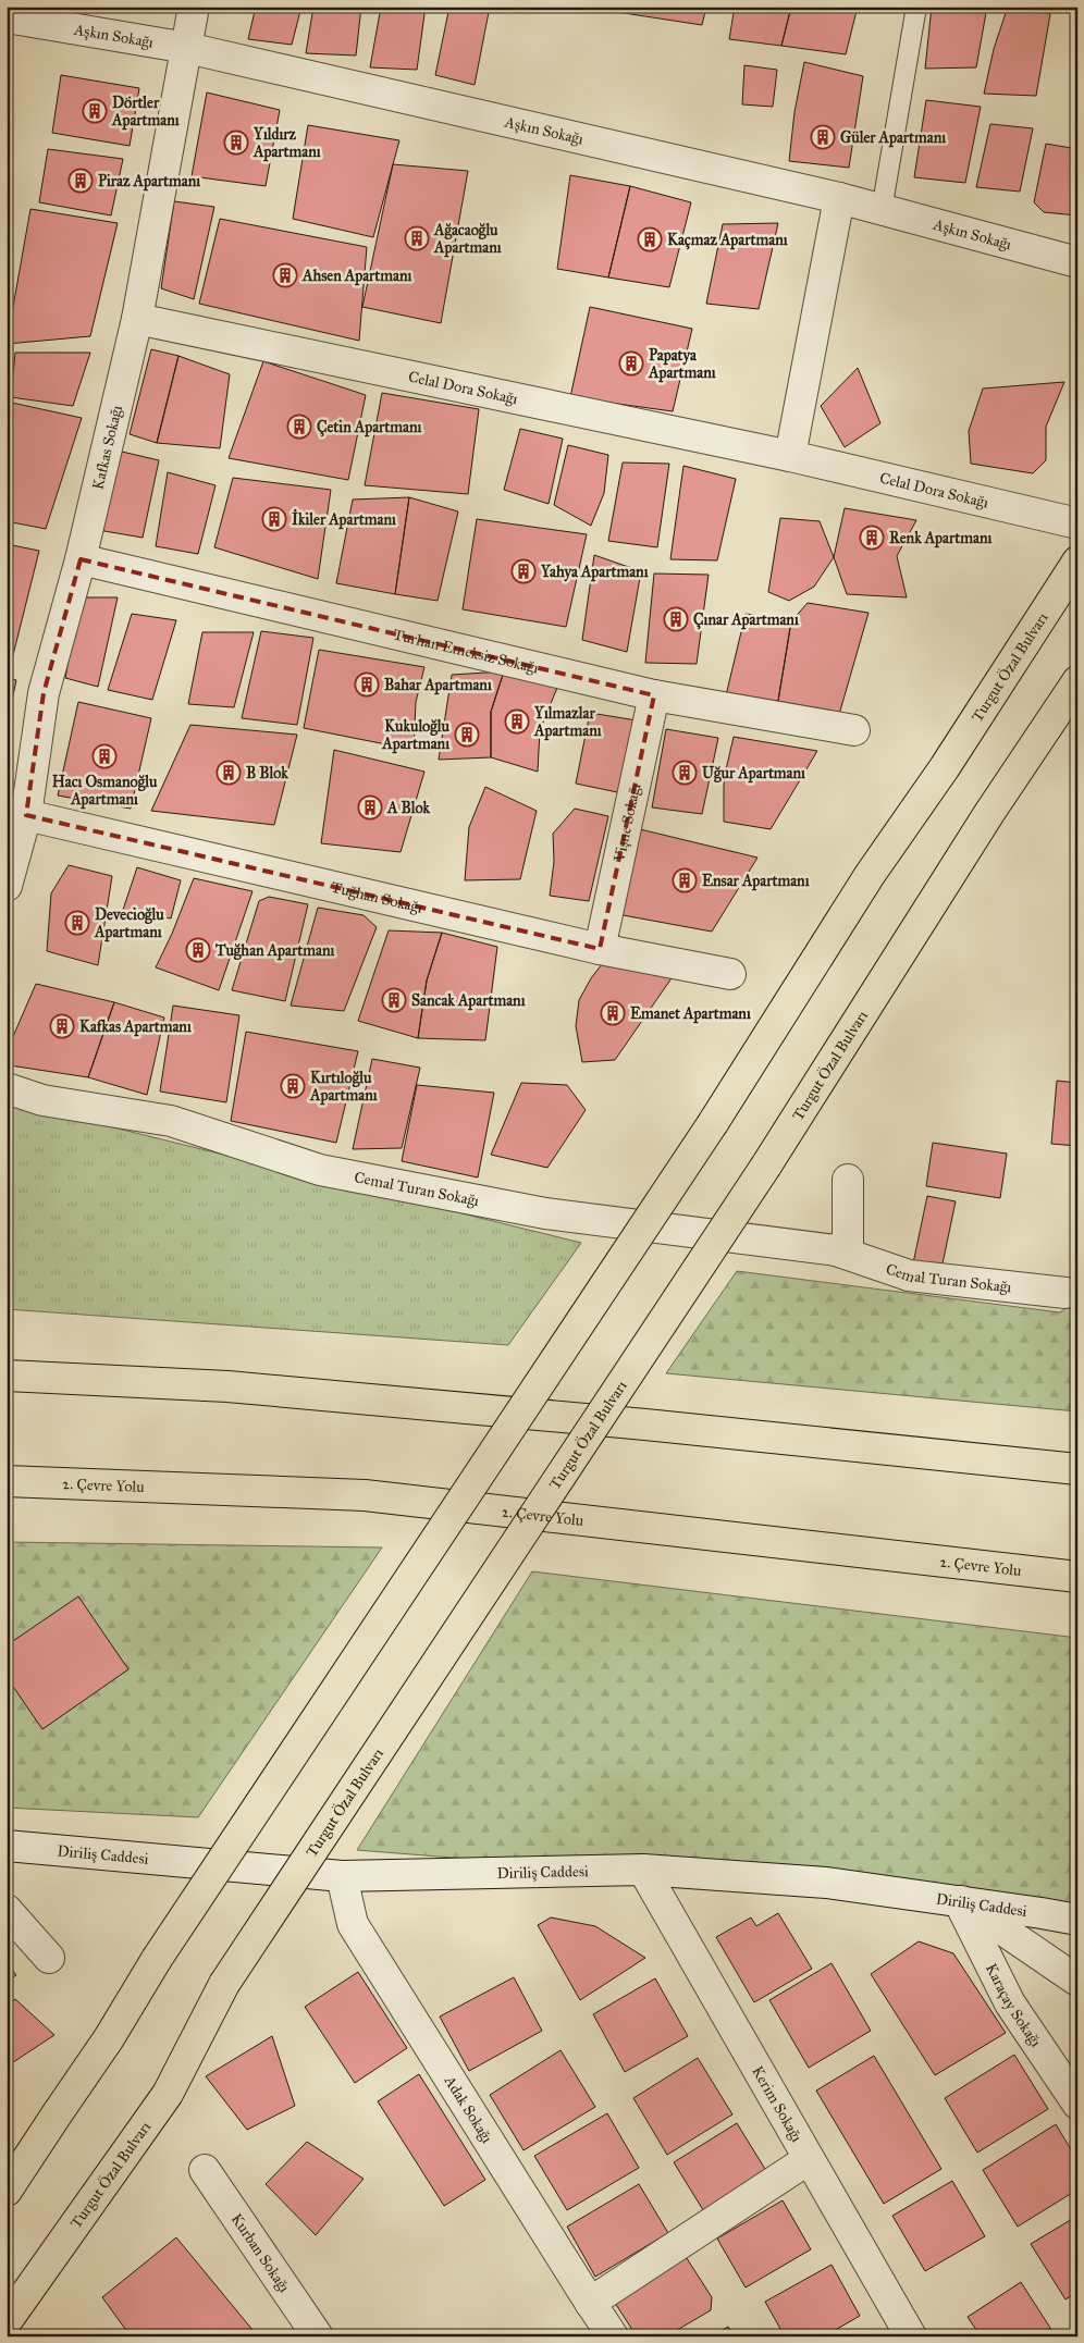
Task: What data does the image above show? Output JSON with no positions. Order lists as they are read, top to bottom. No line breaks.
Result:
{"streets":{"main road":["Turgut Özal Bulvarı","2. Çevre Yolu"],"street":["Aşkın Sokağı","Celal Dora Sokağı","Kafkas Sokağı","Turhan Emeksiz Sokağı","Vişne Sokağı","Tuğhan Sokağı","Cemal Turan Sokağı","Diriliş Caddesi","Karaçay Sokağı","Kerim Sokağı","Adak Sokağı","Kurban Sokağı"]},"crossings":[["Aşkın Sokağı","Kafkas Sokağı"],["Celal Dora Sokağı","Kafkas Sokağı"],["Kafkas Sokağı","Turhan Emeksiz Sokağı"],["Kafkas Sokağı","Tuğhan Sokağı"],["Turhan Emeksiz Sokağı","Vişne Sokağı"],["Vişne Sokağı","Tuğhan Sokağı"],["Diriliş Caddesi","Karaçay Sokağı"],["Diriliş Caddesi","Kerim Sokağı"],["Diriliş Caddesi","Adak Sokağı"]],"places":{"building":["Dörtler Apartmanı","Güler Apartmanı","Yıldırz Apartmanı","Piraz Apartmanı","Ağacaoğlu Apartmanı","Kaçmaz Apartmanı","Ahsen Apartmanı","Papatya Apartmanı","Çetin Apartmanı","İkiler Apartmanı","Renk Apartmanı","Yahya Apartmanı","Çınar Apartmanı","Bahar Apartmanı","Yılmazlar Apartmanı","Kukuloğlu Apartmanı","Hacı Osmanoğlu Apartmanı","B Blok","Uğur Apartmanı","A Blok","Ensar Apartmanı","Devecioğlu Apartmanı","Tuğhan Apartmanı","Sancak Apartmanı","Emanet Apartmanı","Kafkas Apartmanı","Kırtıloğlu Apartmanı"]}}
